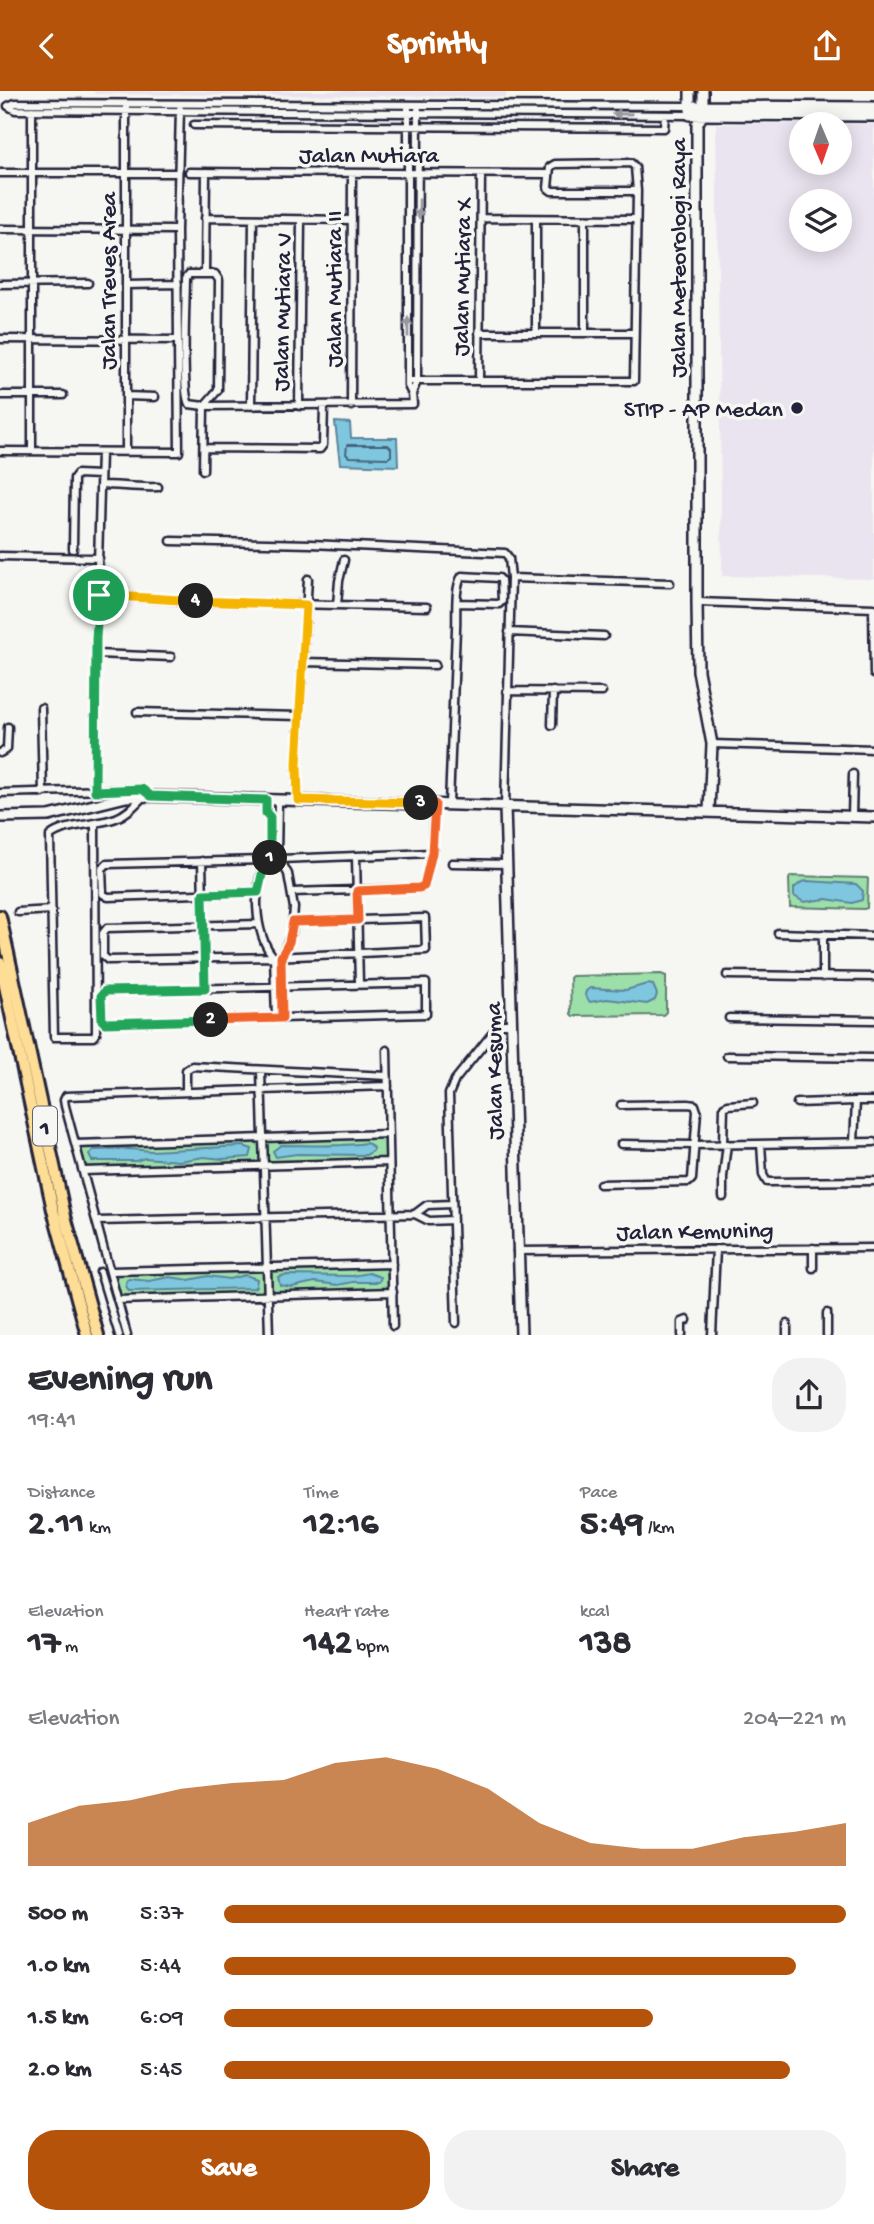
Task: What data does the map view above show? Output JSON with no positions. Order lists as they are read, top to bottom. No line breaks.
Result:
{"streets":{"highway":["1"],"street":["Jalan Mutiara","Jalan Meteorologi Raya","Jalan Mutiara X","Jalan Treves Area","Jalan Mutiara II","Jalan Mutiara V","Jalan Kesuma","Jalan Kemuning"]},"crossings":[["Jalan Mutiara","Jalan Mutiara X"],["Jalan Mutiara","Jalan Mutiara II"],["Jalan Kesuma","Jalan Kemuning"]],"places":["STIP - AP Medan"],"north":"bottom","page":{"header":"Sprintly","pins":["4","3","1","2"],"heading":["Evening run","19:41"],"stats":[["Distance","2.11 km"],["Time","12:16"],["Pace","5:49 /km"],["Elevation","17 m"],["Heart rate","142 bpm"],["kcal","138"]],"chart":["Elevation","204–221 m"],"list":[{"name":"500 m","note":"5:37"},{"name":"1.0 km","note":"5:44"},{"name":"1.5 km","note":"6:09"},{"name":"2.0 km","note":"5:45"}],"buttons":["Save","Share"]}}
